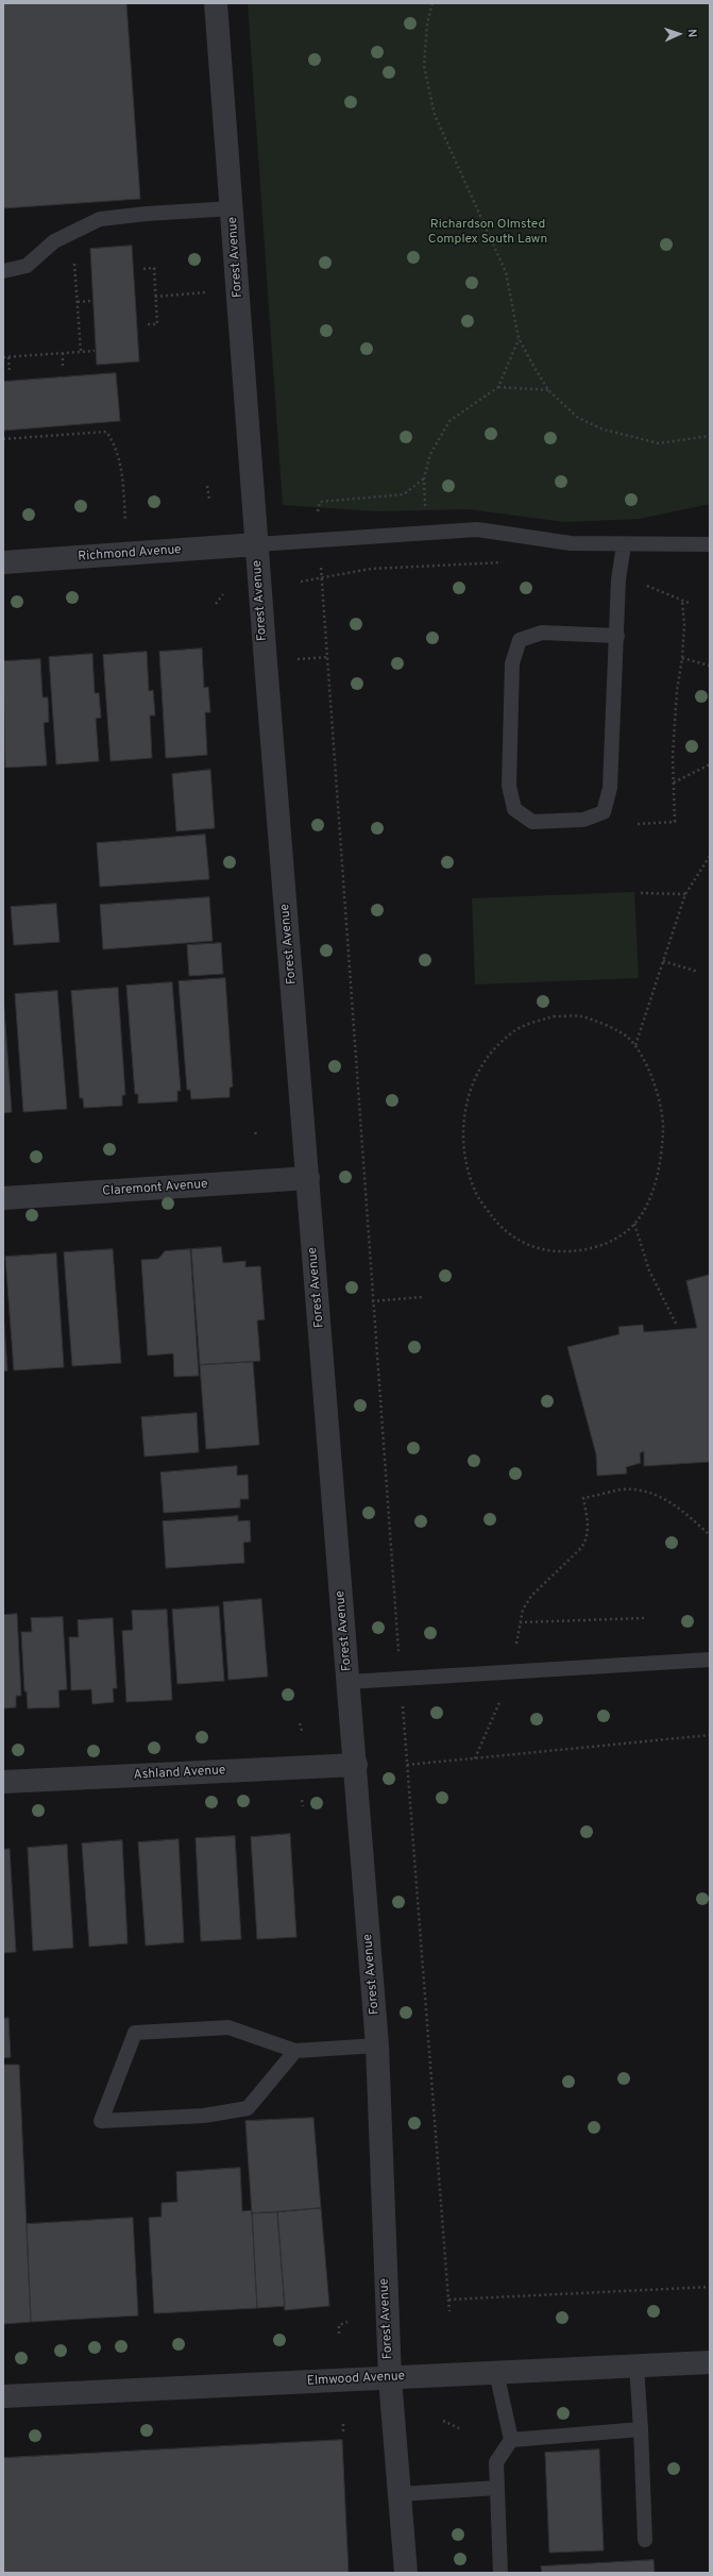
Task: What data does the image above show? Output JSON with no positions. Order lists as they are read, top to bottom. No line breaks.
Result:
{"streets":{"street":["Forest Avenue","Richmond Avenue","Claremont Avenue","Ashland Avenue","Elmwood Avenue"]},"crossings":[["Forest Avenue","Richmond Avenue"],["Forest Avenue","Claremont Avenue"],["Forest Avenue","Ashland Avenue"],["Forest Avenue","Elmwood Avenue"]],"parks":["Richardson Olmsted Complex South Lawn"],"north":"right"}
